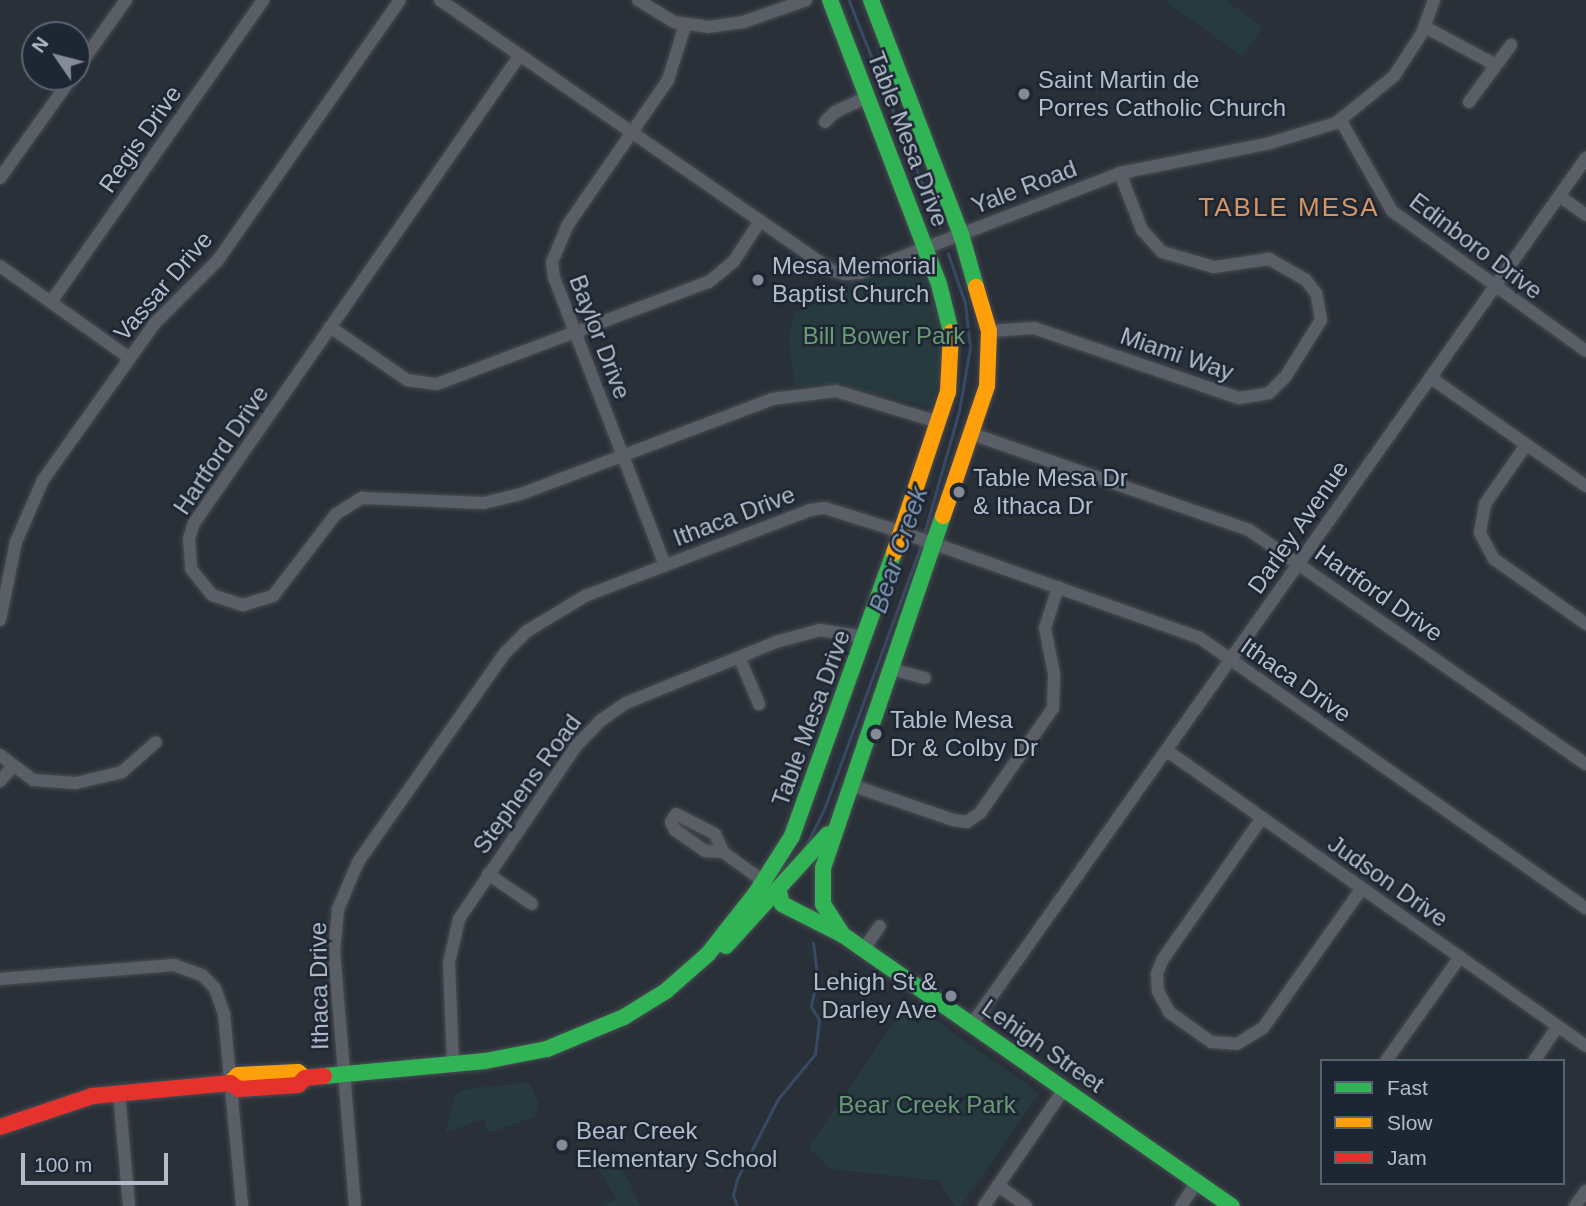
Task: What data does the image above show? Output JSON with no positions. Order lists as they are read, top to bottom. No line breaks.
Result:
{"streets":{"street":["Regis Drive","Table Mesa Drive","Yale Road","Edinboro Drive","Vassar Drive","Baylor Drive","Miami Way","Hartford Drive","Ithaca Drive","Darley Avenue","Stephens Road","Judson Drive","Lehigh Street"]},"crossings":[["Table Mesa Drive","Yale Road"],["Table Mesa Drive","Miami Way"],["Table Mesa Drive","Hartford Drive"],["Table Mesa Drive","Ithaca Drive"],["Table Mesa Drive","Stephens Road"],["Table Mesa Drive","Lehigh Street"],["Yale Road","Edinboro Drive"],["Yale Road","Baylor Drive"],["Yale Road","Miami Way"],["Yale Road","Hartford Drive"],["Edinboro Drive","Darley Avenue"],["Baylor Drive","Hartford Drive"],["Baylor Drive","Ithaca Drive"],["Hartford Drive","Darley Avenue"],["Ithaca Drive","Darley Avenue"],["Darley Avenue","Judson Drive"],["Darley Avenue","Lehigh Street"]],"districts":["TABLE MESA"],"water":["Bear Creek"],"parks":["Bill Bower Park","Bear Creek Park"],"places":["Saint Martin de Porres Catholic Church","Mesa Memorial Baptist Church","Table Mesa Dr & Ithaca Dr","Table Mesa Dr & Colby Dr","Lehigh St & Darley Ave","Bear Creek Elementary School"],"legend":["Fast","Slow","Jam"],"scale_bar":"100 m","north":"top left"}
